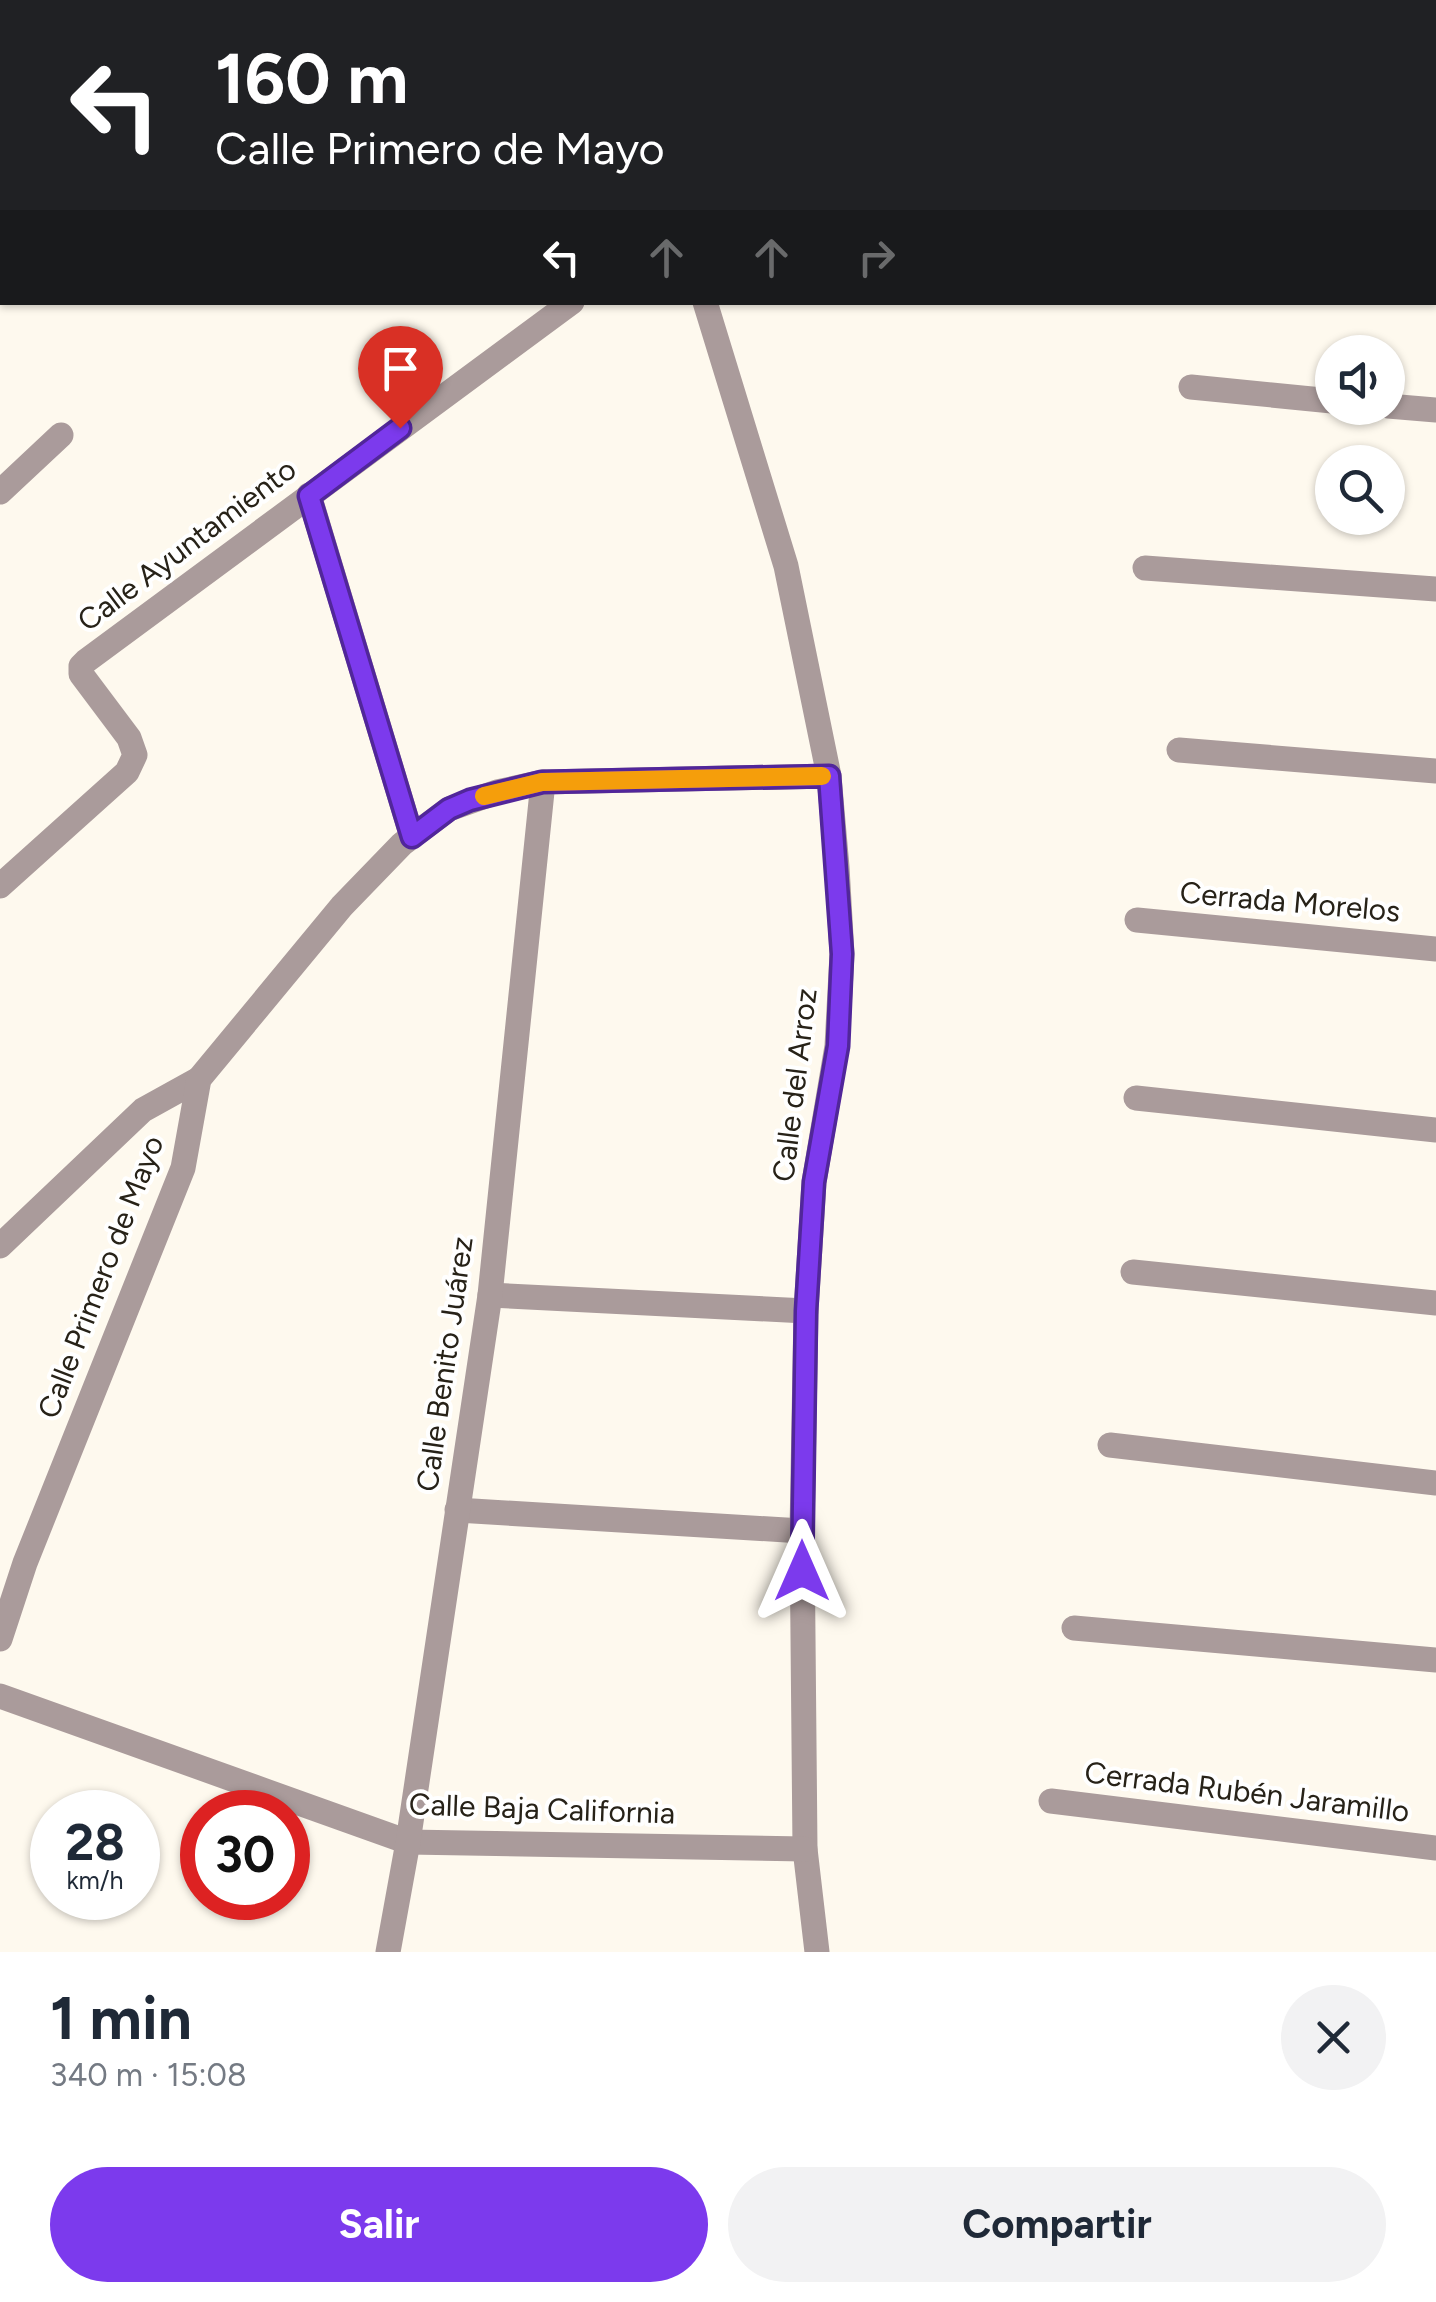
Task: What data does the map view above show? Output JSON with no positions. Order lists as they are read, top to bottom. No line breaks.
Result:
{"streets":{"street":["Calle Ayuntamiento","Cerrada Morelos","Calle del Arroz","Calle Primero de Mayo","Calle Benito Juárez","Cerrada Rubén Jaramillo","Calle Baja California"]},"crossings":[["Calle del Arroz","Calle Primero de Mayo"],["Calle del Arroz","Calle Baja California"],["Calle Primero de Mayo","Calle Benito Juárez"],["Calle Benito Juárez","Calle Baja California"]],"page":{"turn":["160 m","Calle Primero de Mayo"],"speed":"28 km/h","limit":"30","heading":["1 min","340 m · 15:08"],"buttons":["Salir","Compartir"]}}
